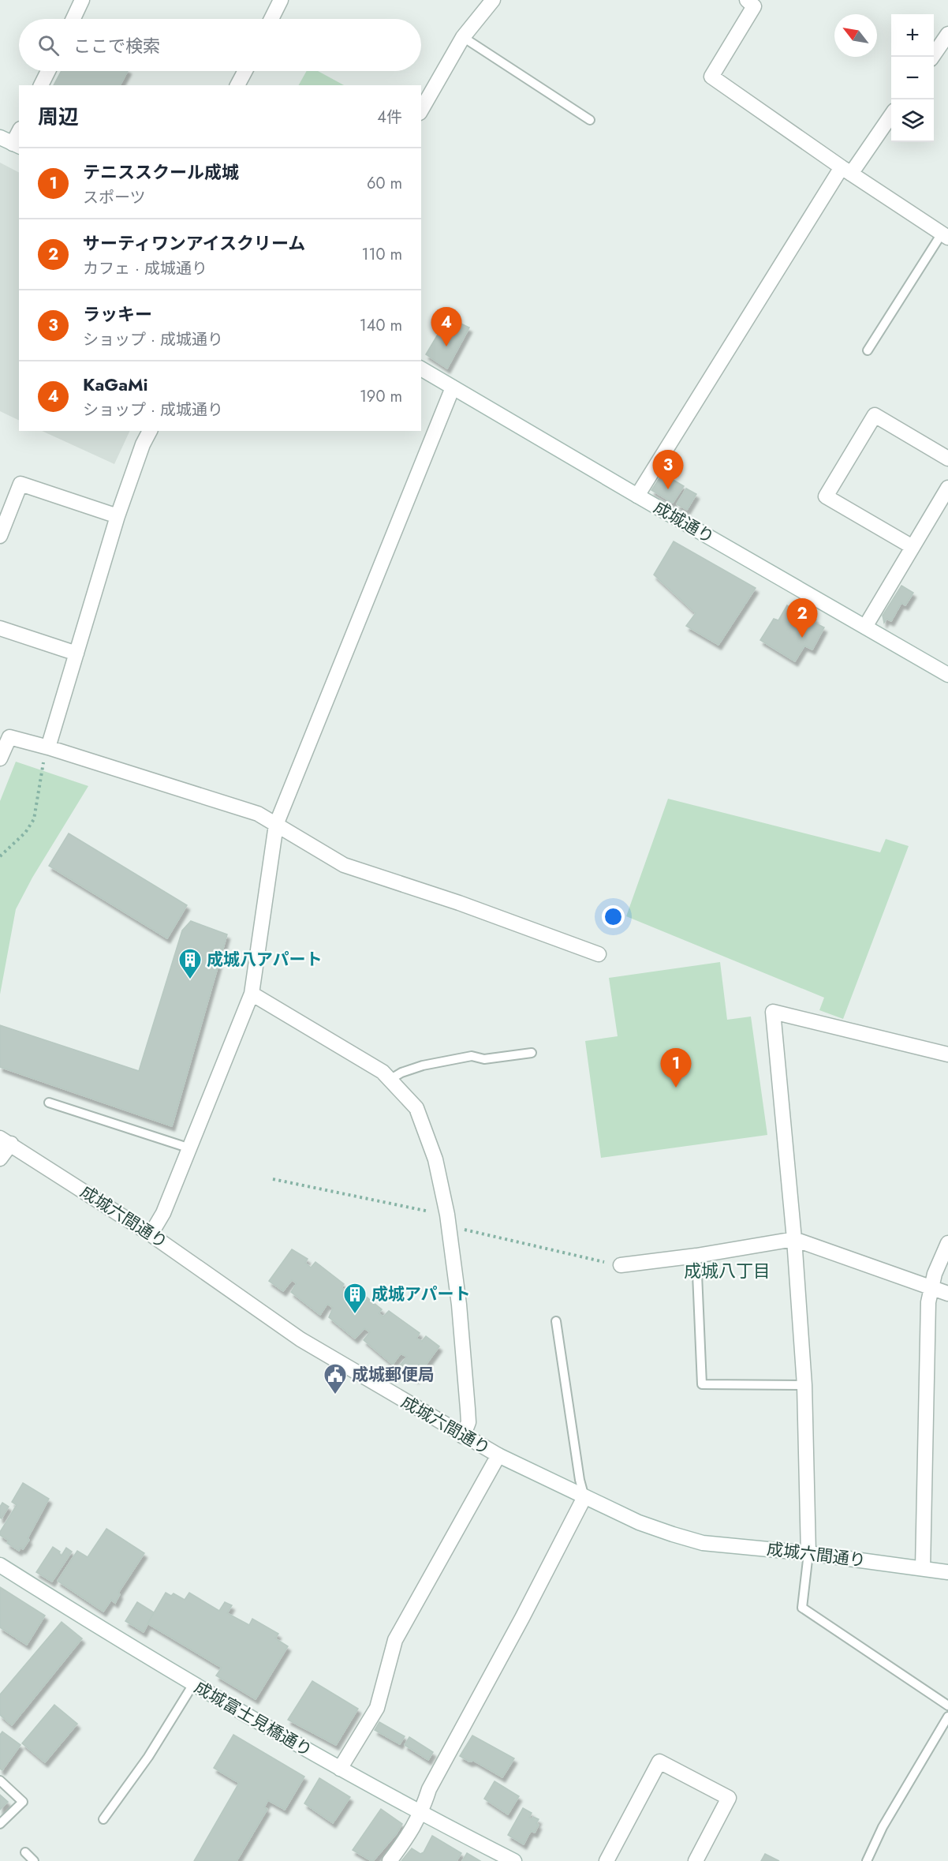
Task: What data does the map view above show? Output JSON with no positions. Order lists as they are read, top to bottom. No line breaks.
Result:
{"streets":{"street":["成城通り","成城六間通り","成城富士見橋通り"]},"districts":["成城八丁目"],"places":{"building":["成城八アパート","成城アパート"],"public building":["成城郵便局"]},"north":"top left","page":{"map_buttons":["+","−"],"search":"ここで検索","heading":["周辺","4件"],"list":[{"mark":"1","name":"テニススクール成城","note":"スポーツ","value":"60 m"},{"mark":"2","name":"サーティワンアイスクリーム","note":"カフェ · 成城通り","value":"110 m"},{"mark":"3","name":"ラッキー","note":"ショップ · 成城通り","value":"140 m"},{"mark":"4","name":"KaGaMi","note":"ショップ · 成城通り","value":"190 m"}],"pins":["4","3","2","1"]}}
